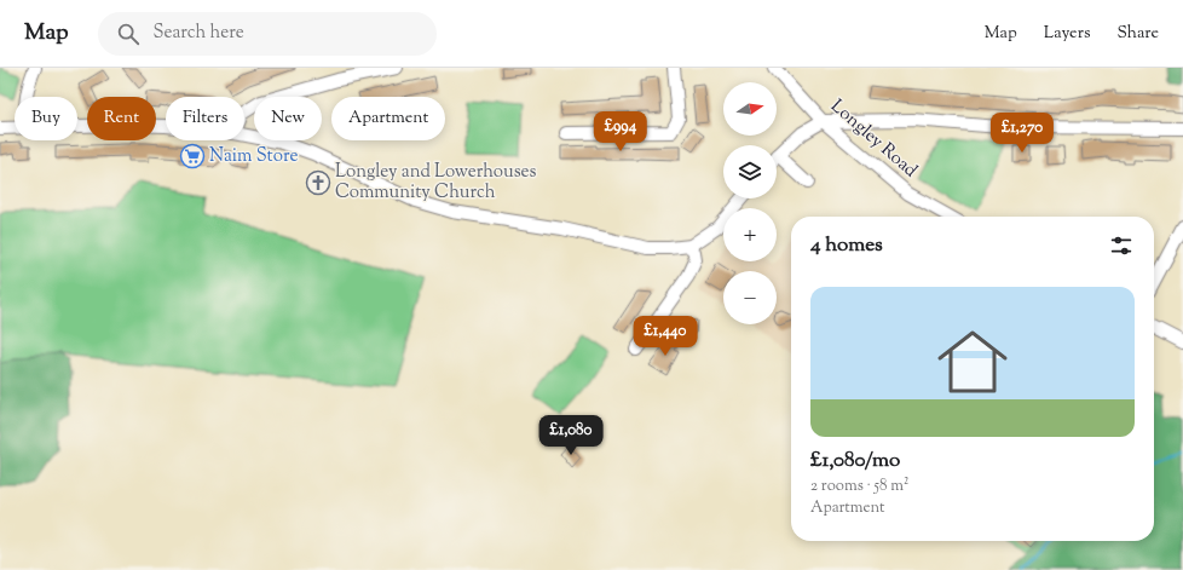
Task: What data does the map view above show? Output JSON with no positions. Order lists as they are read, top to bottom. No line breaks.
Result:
{"streets":{"street":["Longley Road"]},"places":{"supermarket":["Naim Store"],"church":["Longley and Lowerhouses Community Church"]},"north":"right","page":{"header":"Map","search":"Search here","nav":["Map","Layers","Share"],"map_buttons":["+","−"],"chip":["Buy","Rent","Filters","New","Apartment"],"price":["£994","£1,270","£1,440","£1,080"],"heading":"4 homes","list":[{"name":"£1,080/mo","note":"2 rooms · 58 m² · Apartment"}]}}
